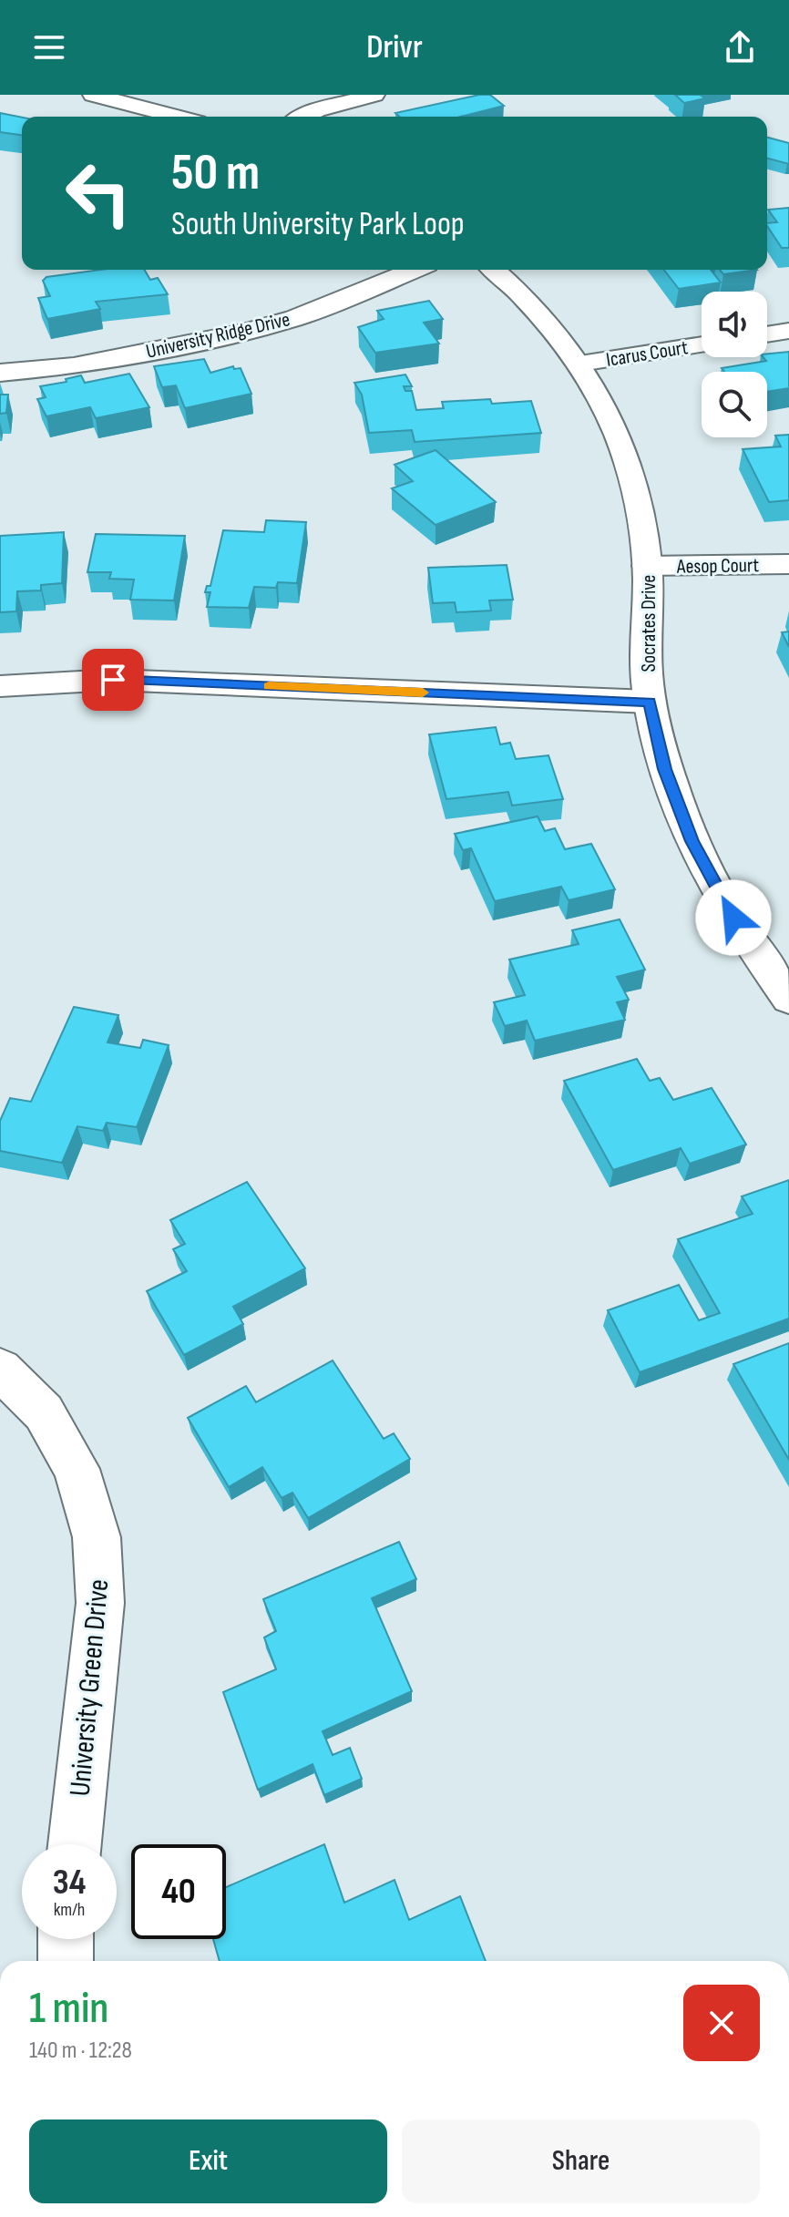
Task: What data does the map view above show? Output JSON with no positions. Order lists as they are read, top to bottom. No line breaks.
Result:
{"streets":{"street":["University Ridge Drive","Icarus Court","Aesop Court","Socrates Drive","University Green Drive"]},"crossings":[["Icarus Court","Socrates Drive"],["Aesop Court","Socrates Drive"]],"page":{"header":"Drivr","turn":["50 m","South University Park Loop"],"speed":"34 km/h","limit":"40","heading":["1 min","140 m · 12:28"],"buttons":["Exit","Share"]}}
